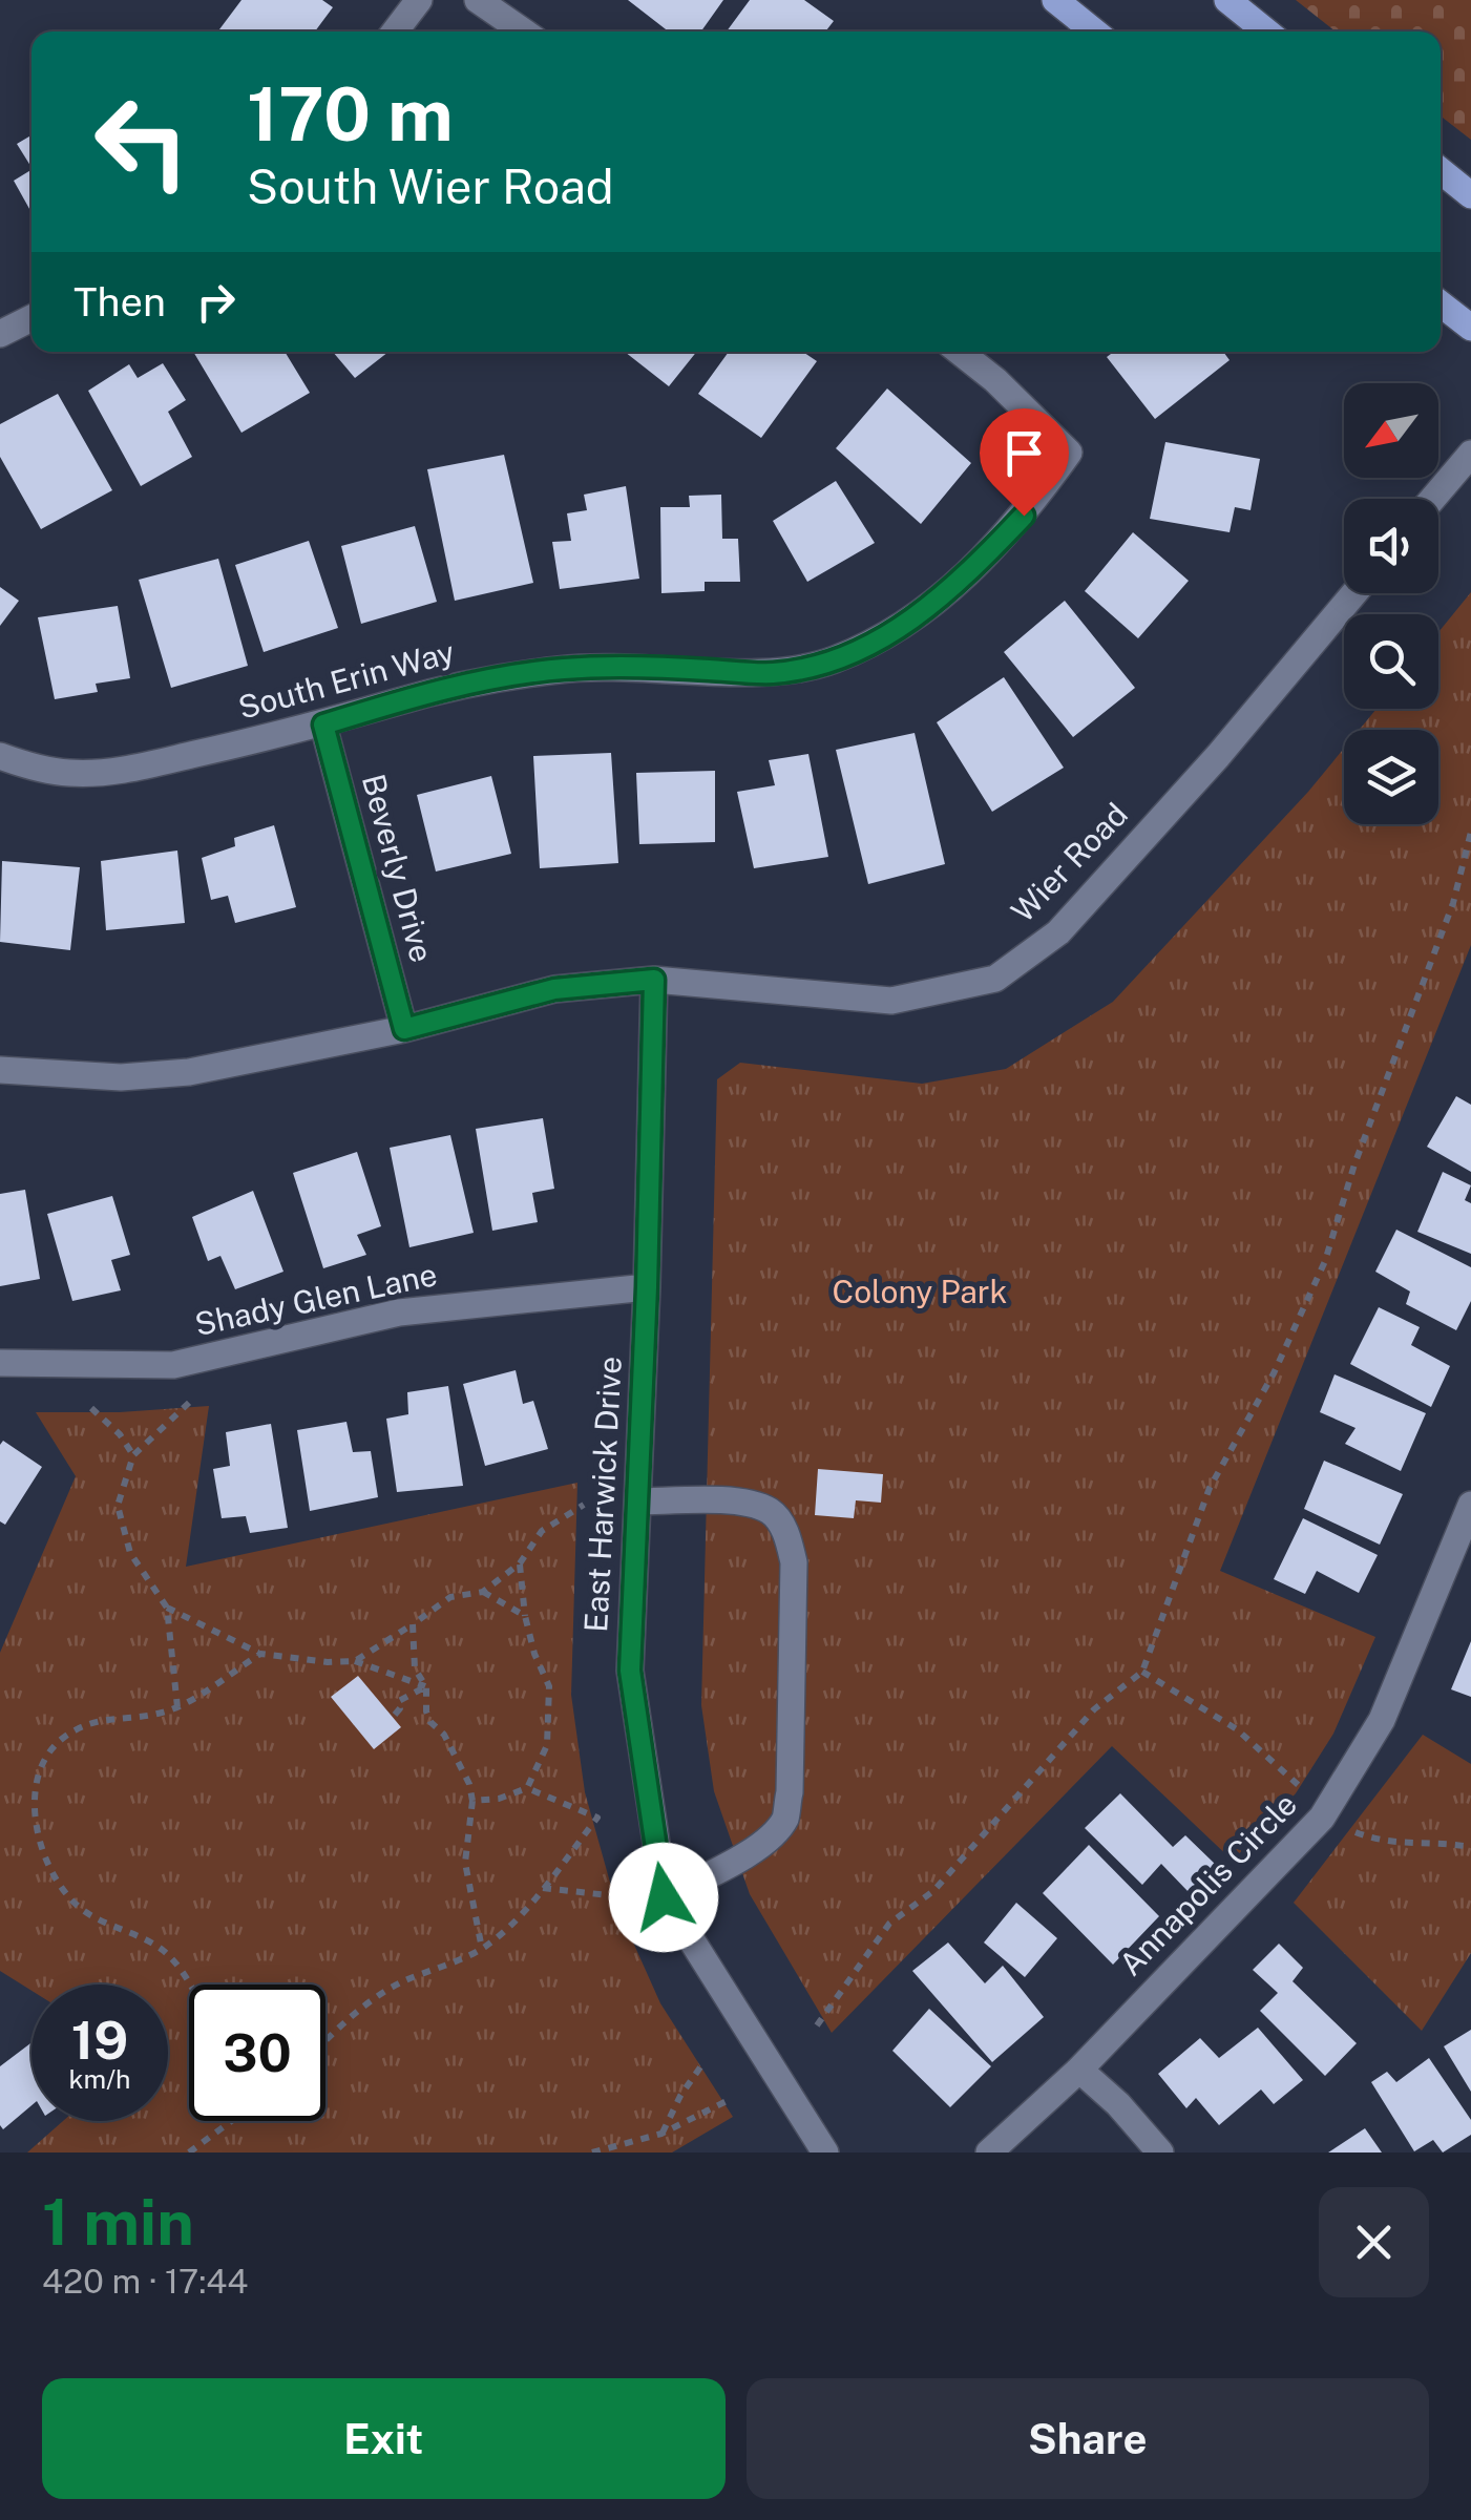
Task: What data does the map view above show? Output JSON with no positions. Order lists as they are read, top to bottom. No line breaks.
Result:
{"streets":{"street":["South Erin Way","Wier Road","Beverly Drive","Shady Glen Lane","East Harwick Drive","Annapolis Circle"]},"crossings":[["South Erin Way","Beverly Drive"],["Wier Road","Beverly Drive"],["Wier Road","East Harwick Drive"],["Shady Glen Lane","East Harwick Drive"]],"parks":["Colony Park"],"north":"bottom left","page":{"turn":["170 m","South Wier Road"],"then":"Then","speed":"19 km/h","limit":"30","heading":["1 min","420 m · 17:44"],"buttons":["Exit","Share"]}}
